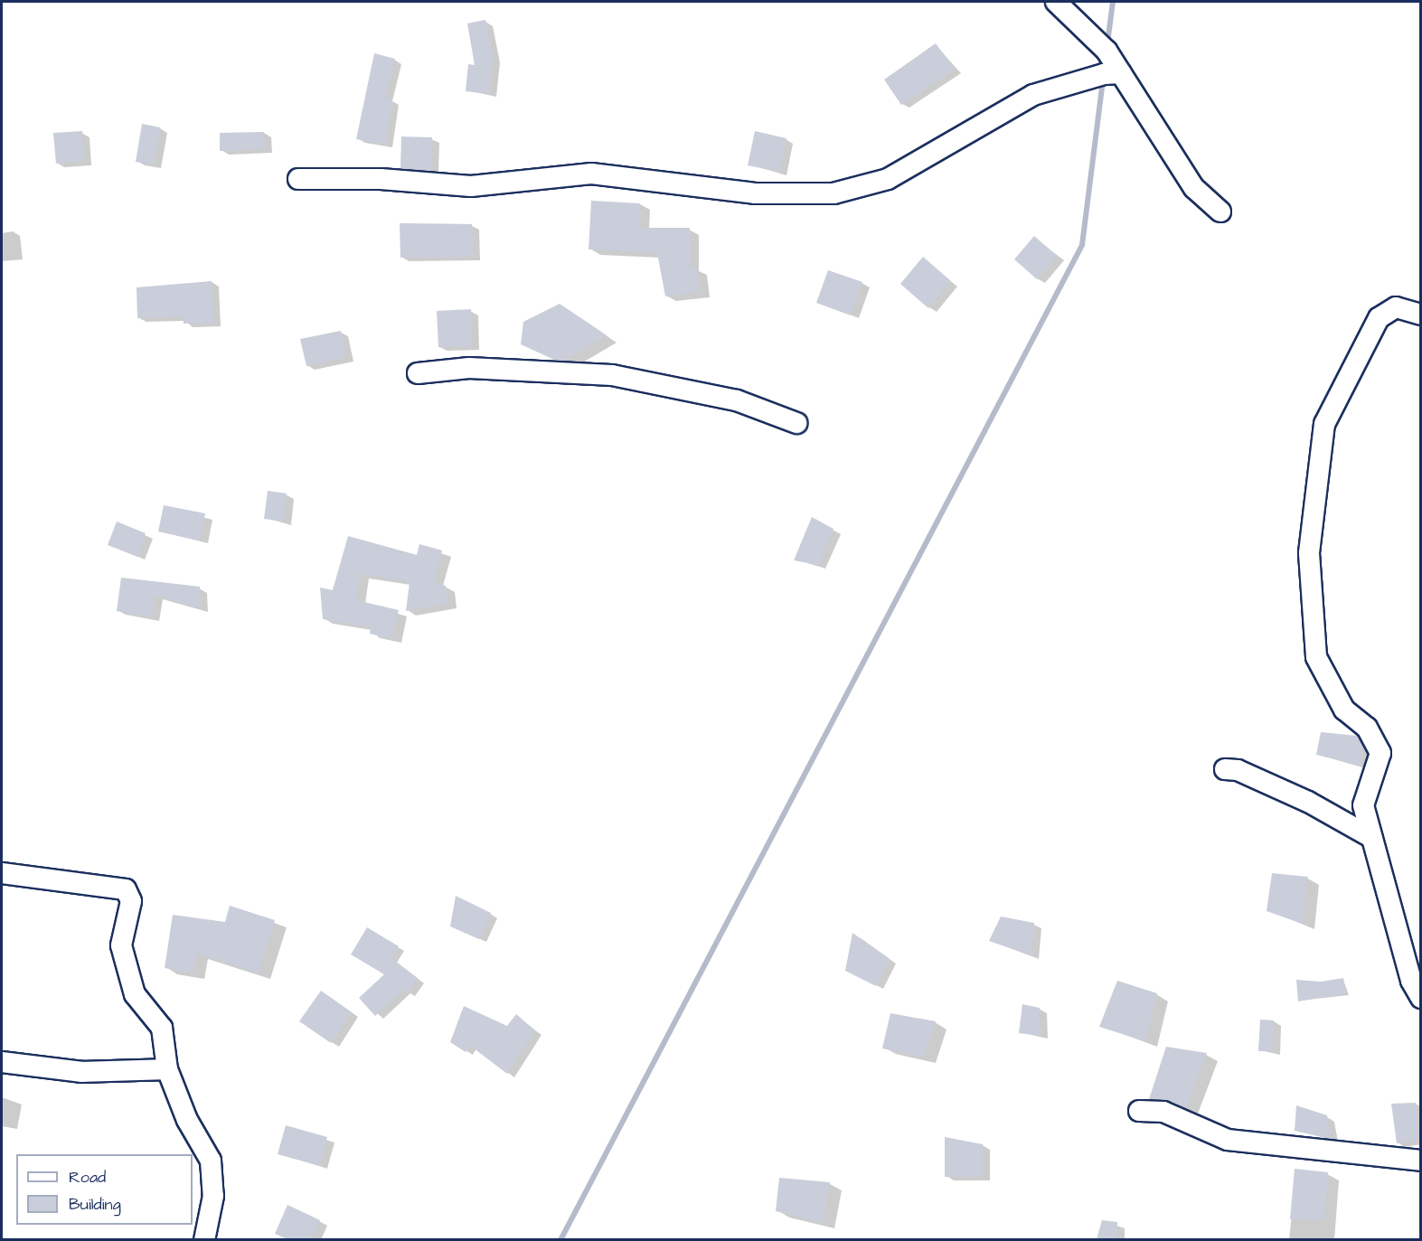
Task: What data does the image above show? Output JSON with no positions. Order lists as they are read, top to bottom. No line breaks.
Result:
{"legend":["Road","Building"]}
